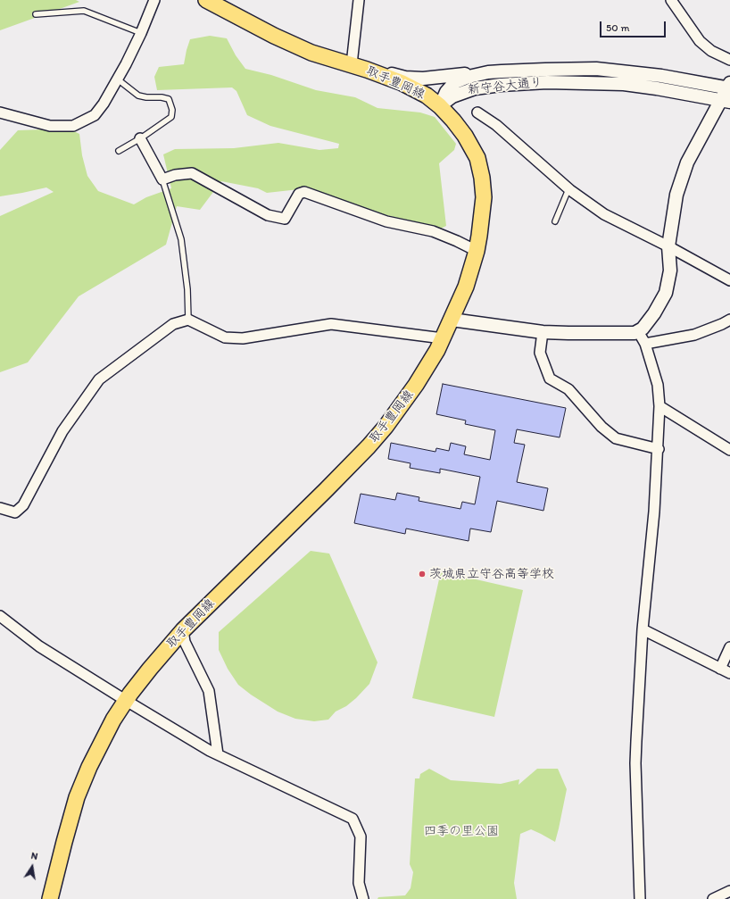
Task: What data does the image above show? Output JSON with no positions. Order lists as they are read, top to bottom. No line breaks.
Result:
{"streets":{"main road":["取手豊岡線"],"street":["新守谷大通り"]},"crossings":[["取手豊岡線","新守谷大通り"]],"parks":["四季の里公園"],"places":["茨城県立守谷高等学校"],"scale_bar":"50 m","north":"top"}
